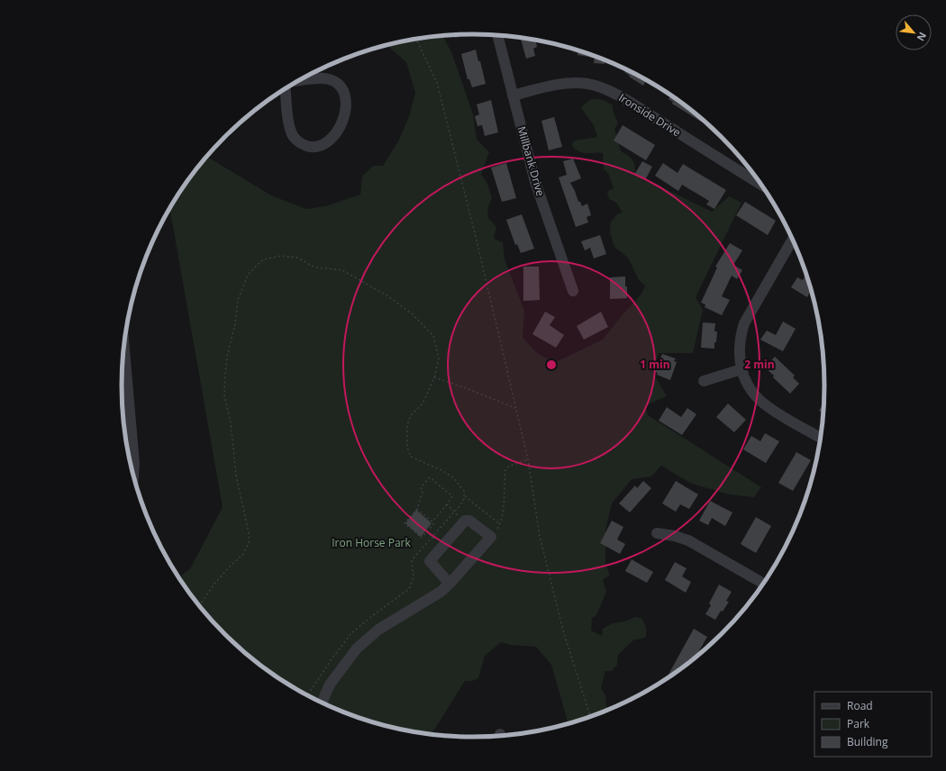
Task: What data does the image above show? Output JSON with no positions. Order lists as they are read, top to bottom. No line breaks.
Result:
{"streets":{"street":["Ironside Drive","Millbank Drive"]},"crossings":[["Ironside Drive","Millbank Drive"]],"parks":["Iron Horse Park"],"legend":["Road","Park","Building"],"north":"bottom right","rings":["1 min","2 min"]}
